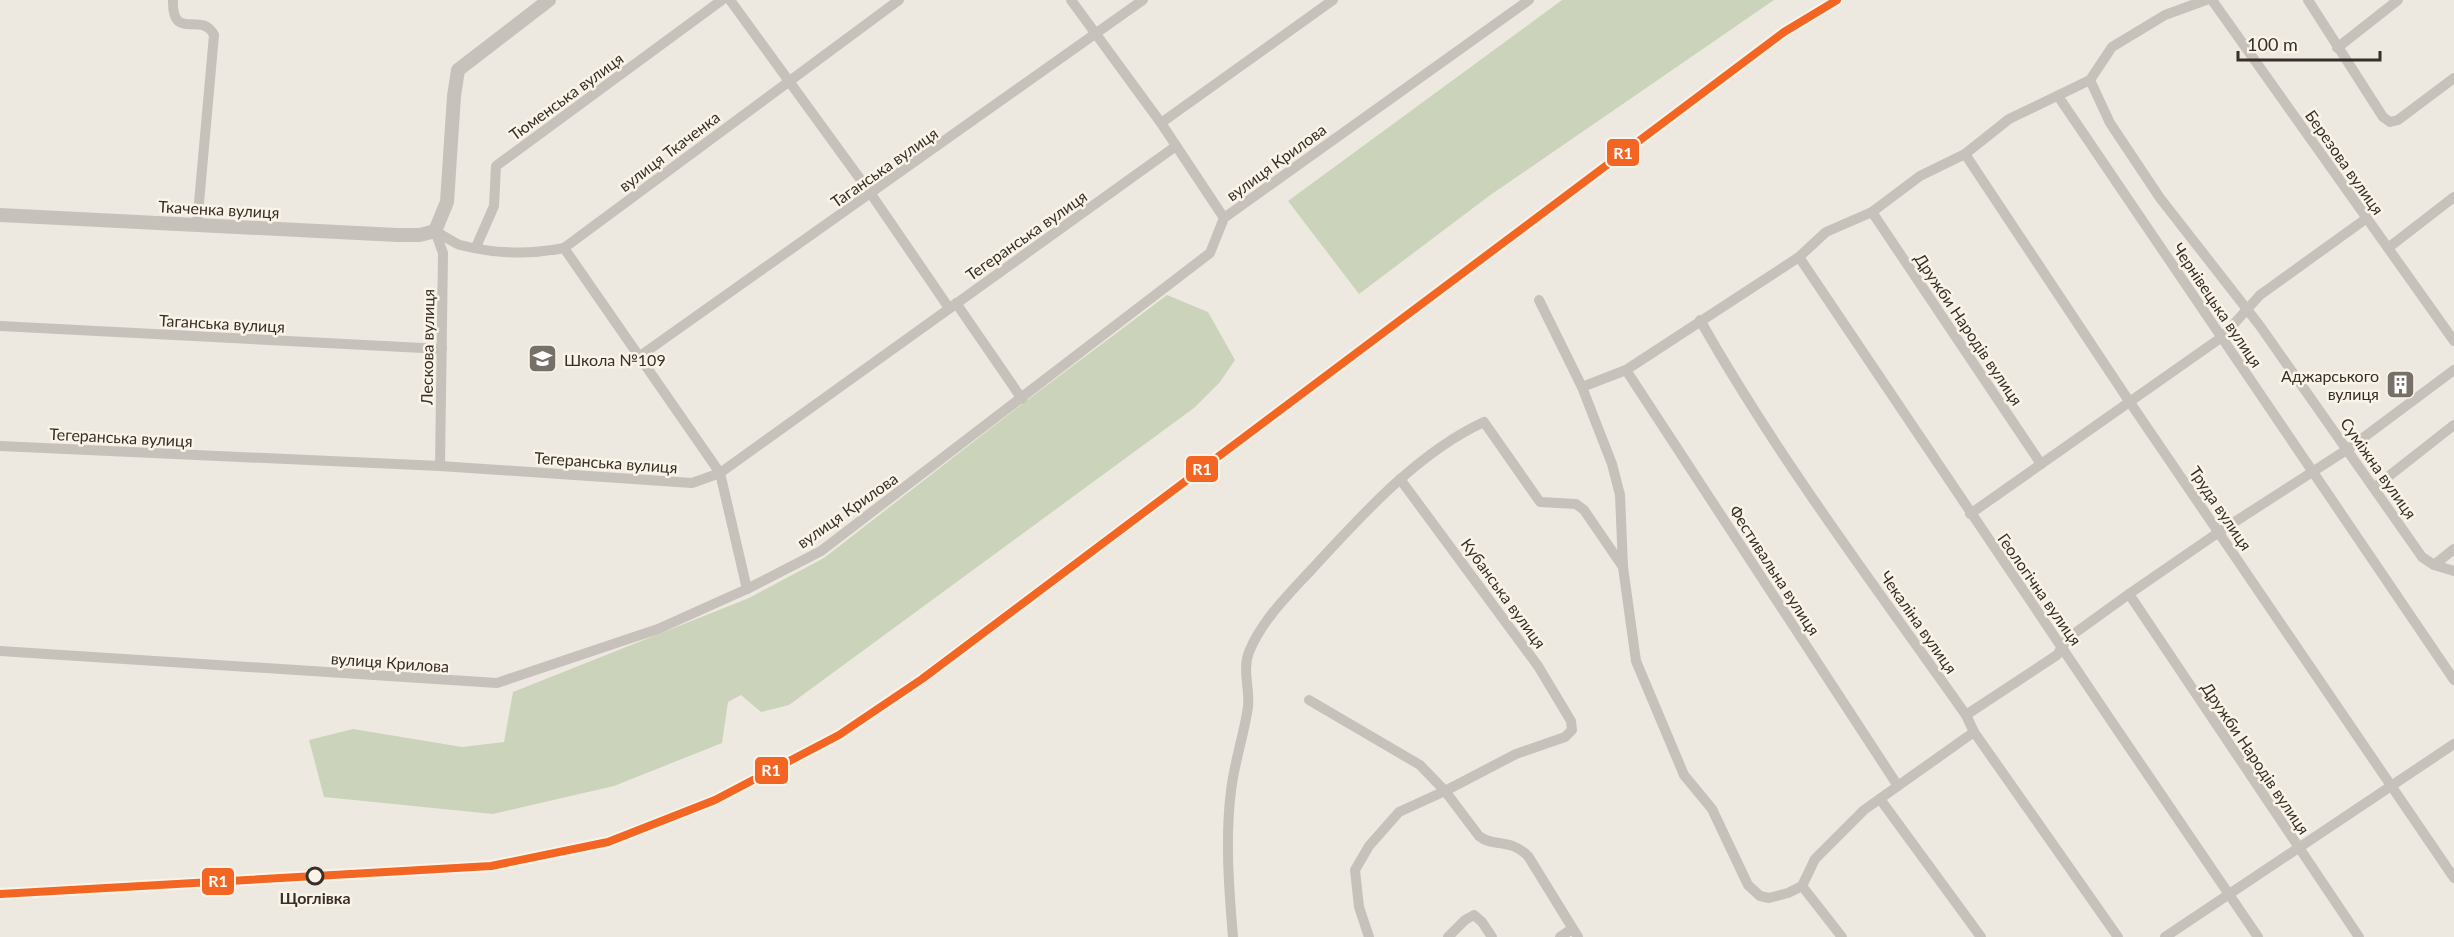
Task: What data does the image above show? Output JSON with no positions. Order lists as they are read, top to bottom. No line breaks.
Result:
{"streets":{"street":["Тюменська вулиця","вулиця Ткаченка","вулиця Крилова","Березова вулиця","Таганська вулиця","Ткаченка вулиця","Тегеранська вулиця","Чернівецька вулиця","Дружби Народів вулиця","Лескова вулиця","Суміжна вулиця","Труда вулиця","Фестивальна вулиця","Геологічна вулиця","Кубанська вулиця","Чекаліна вулиця"]},"crossings":[["Тюменська вулиця","вулиця Ткаченка"],["вулиця Ткаченка","Ткаченка вулиця"],["вулиця Ткаченка","Лескова вулиця"],["Таганська вулиця","Лескова вулиця"],["Ткаченка вулиця","Лескова вулиця"],["Тегеранська вулиця","Лескова вулиця"]],"places":{"school or university":["Школа №109"],"building":["Аджарського вулиця"],"other":["Щоглівка"]},"lines":["transit line R1"],"scale_bar":"100 m"}
